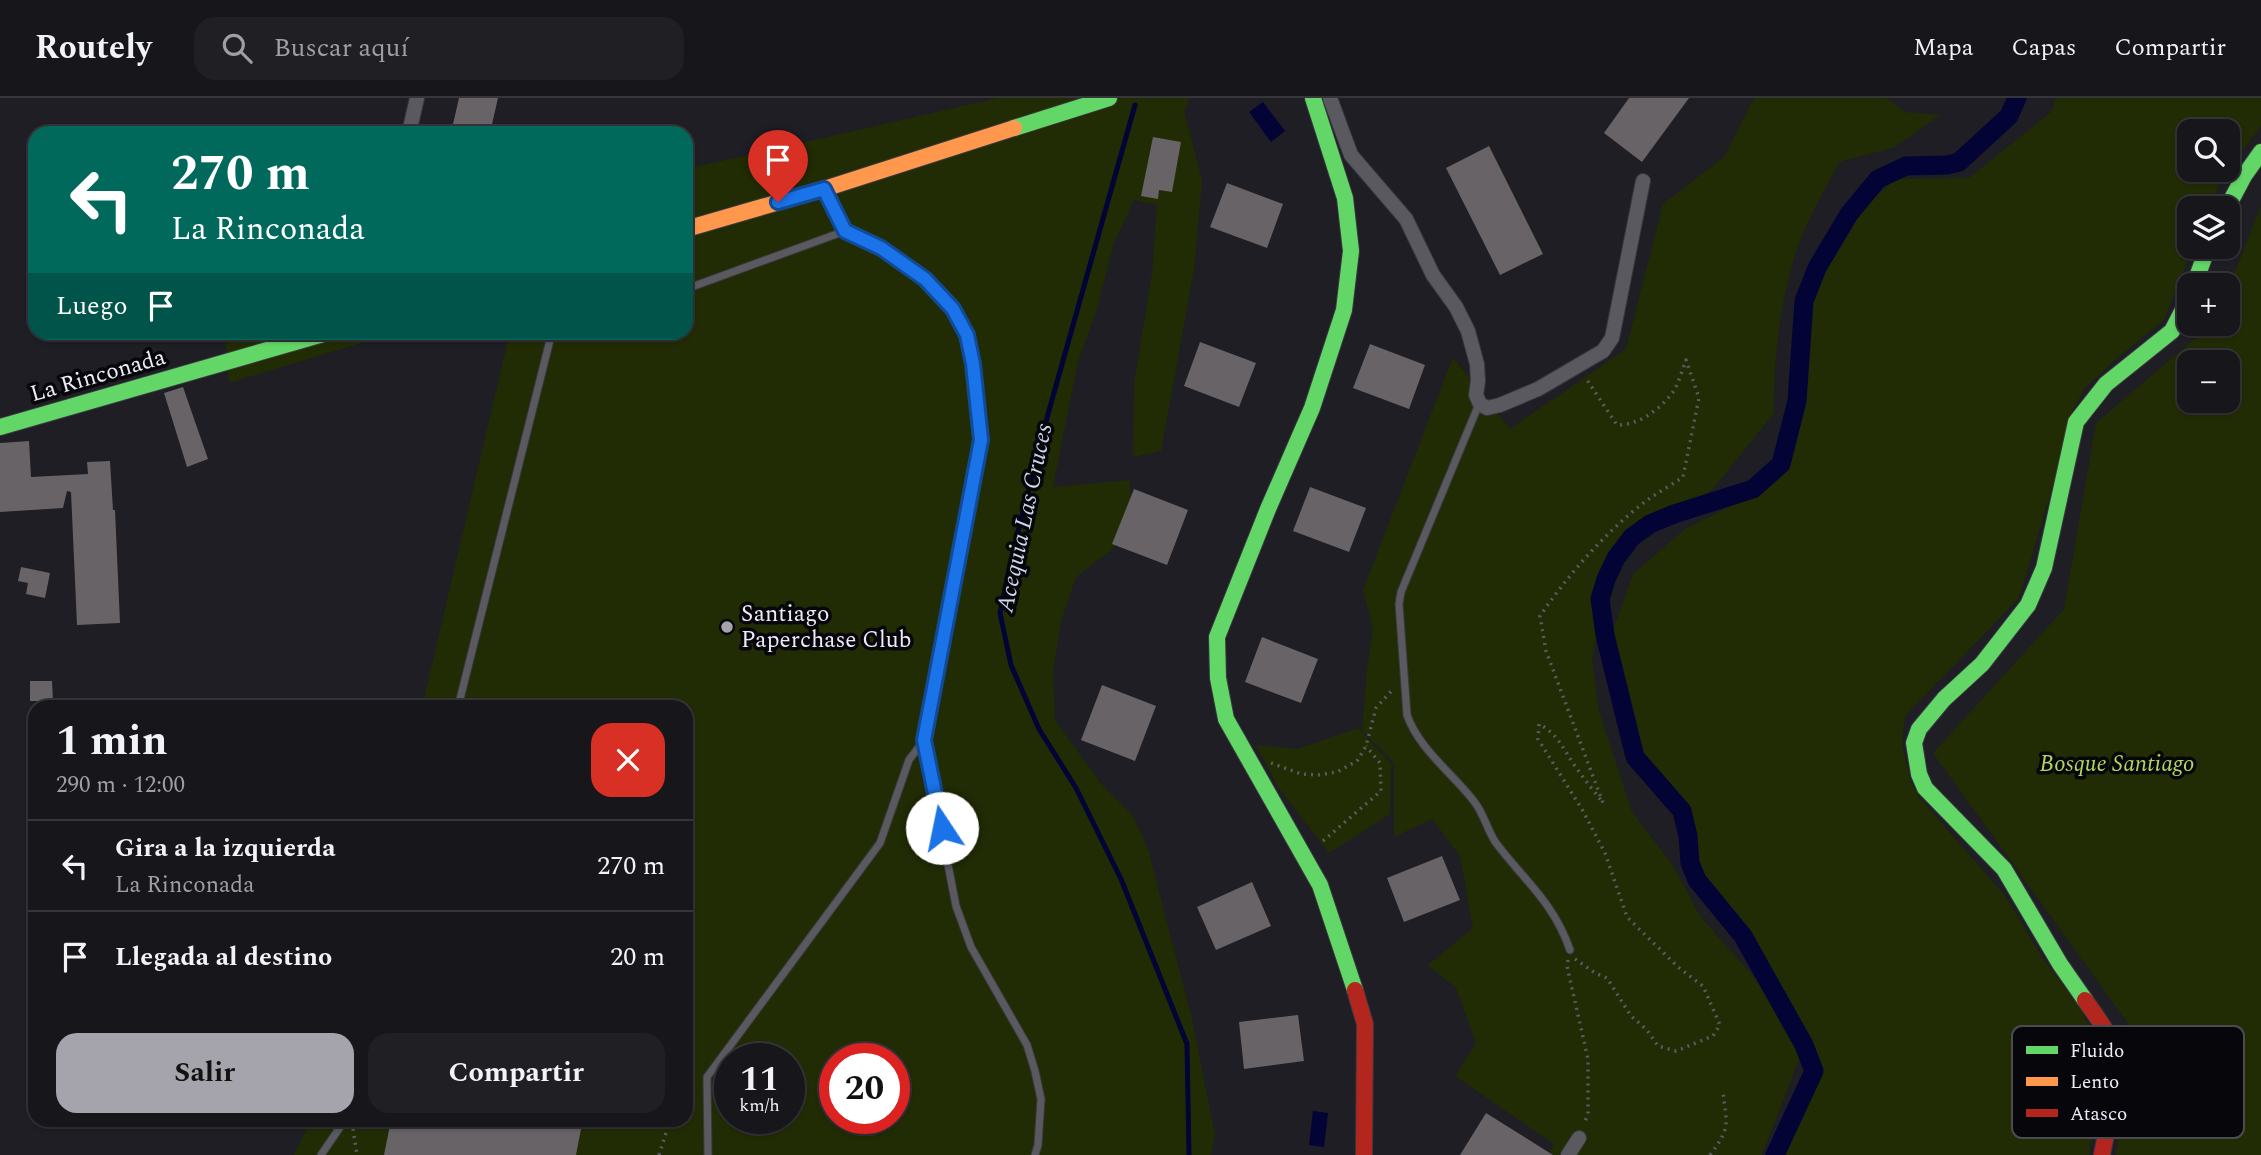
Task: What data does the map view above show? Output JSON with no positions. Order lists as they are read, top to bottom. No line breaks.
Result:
{"streets":{"street":["La Rinconada"]},"water":["Acequia Las Cruces"],"parks":["Bosque Santiago"],"places":["Santiago Paperchase Club"],"legend":["Fluido","Lento","Atasco"],"page":{"header":"Routely","search":"Buscar aquí","nav":["Mapa","Capas","Compartir"],"map_buttons":["+","−"],"turn":["270 m","La Rinconada"],"then":"Luego","heading":["1 min","290 m · 12:00"],"list":[{"name":"Gira a la izquierda","note":"La Rinconada","value":"270 m"},{"name":"Llegada al destino","value":"20 m"}],"buttons":["Salir","Compartir"],"speed":"11 km/h","limit":"20"}}
